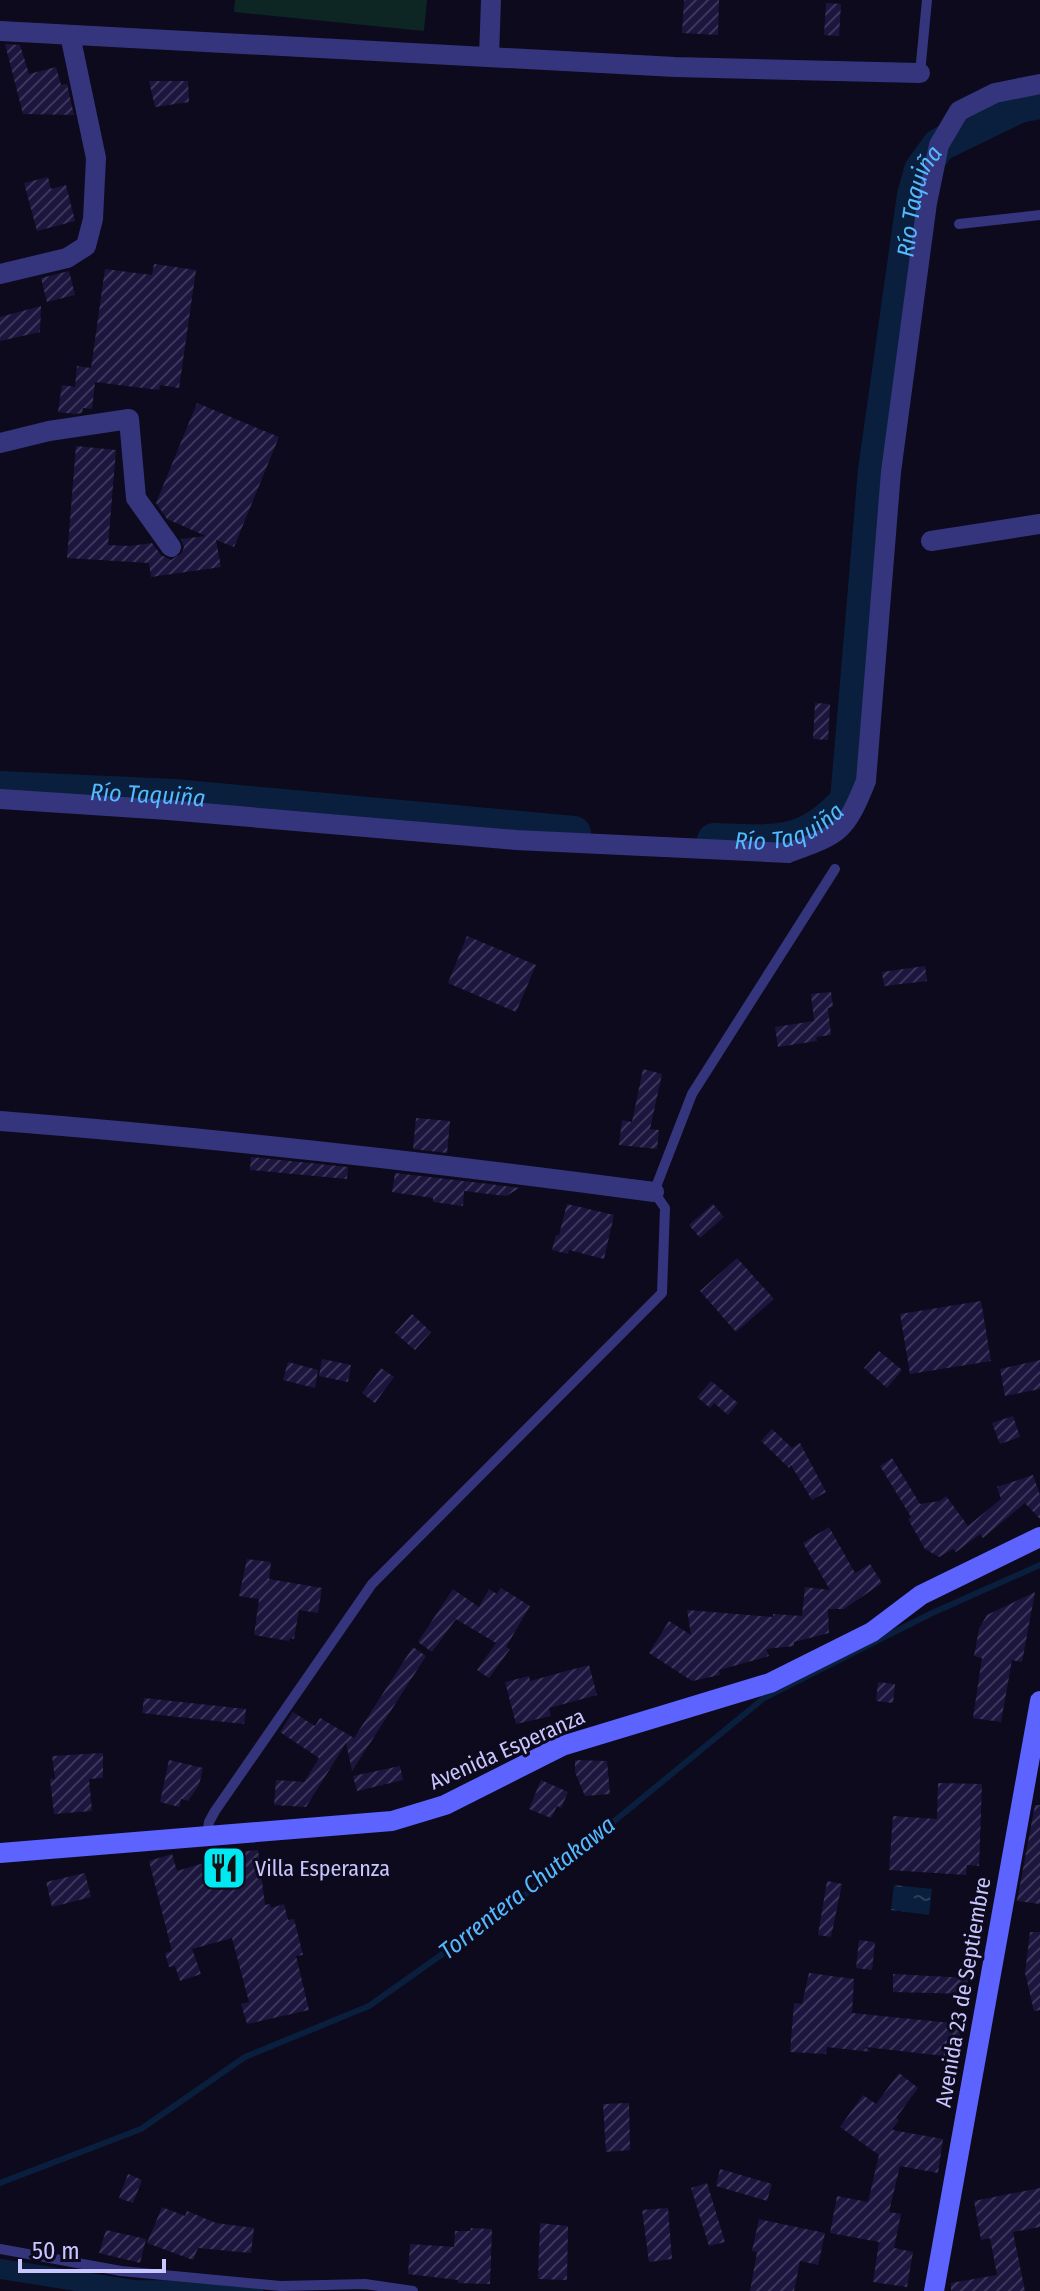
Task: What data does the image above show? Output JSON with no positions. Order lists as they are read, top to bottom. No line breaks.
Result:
{"streets":{"main road":["Avenida Esperanza","Avenida 23 de Septiembre"]},"water":["Río Taquiña","Torrentera Chutakawa"],"places":{"restaurant":["Villa Esperanza"]},"scale_bar":"50 m"}
